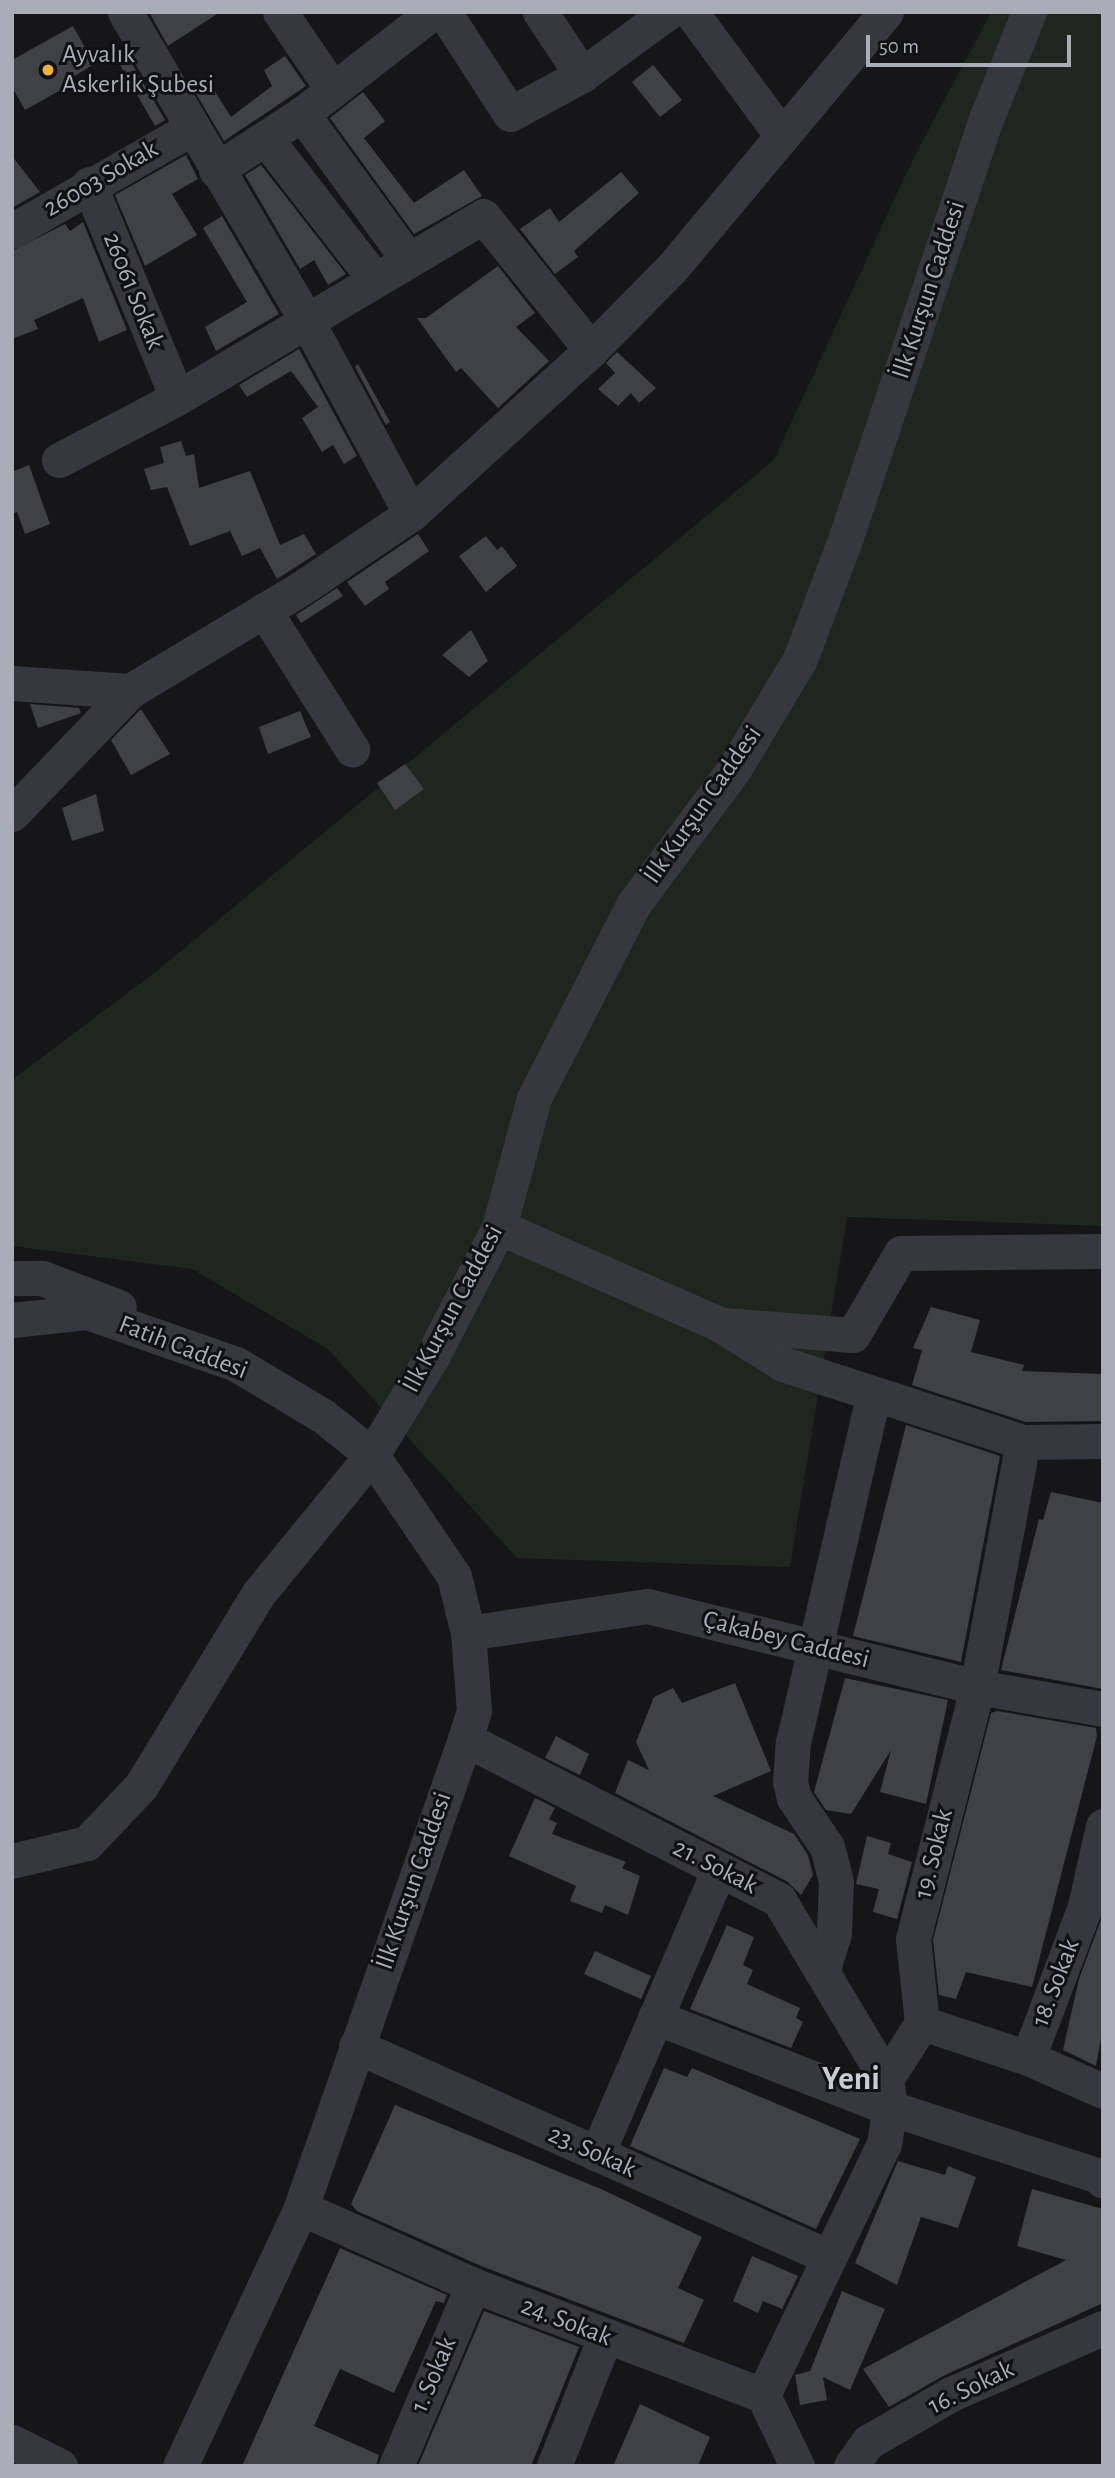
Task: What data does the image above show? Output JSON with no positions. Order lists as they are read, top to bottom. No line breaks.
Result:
{"streets":{"street":["26003 Sokak","İlk Kurşun Caddesi","26061 Sokak","Fatih Caddesi","Çakabey Caddesi","19. Sokak","21. Sokak","18. Sokak","23. Sokak","24. Sokak","1. Sokak","16. Sokak"]},"crossings":[["26003 Sokak","26061 Sokak"],["İlk Kurşun Caddesi","Fatih Caddesi"],["İlk Kurşun Caddesi","Çakabey Caddesi"],["İlk Kurşun Caddesi","21. Sokak"],["İlk Kurşun Caddesi","23. Sokak"],["İlk Kurşun Caddesi","24. Sokak"],["Çakabey Caddesi","19. Sokak"],["24. Sokak","1. Sokak"]],"districts":["Yeni"],"places":["Ayvalık Askerlik Şubesi"],"scale_bar":"50 m"}
